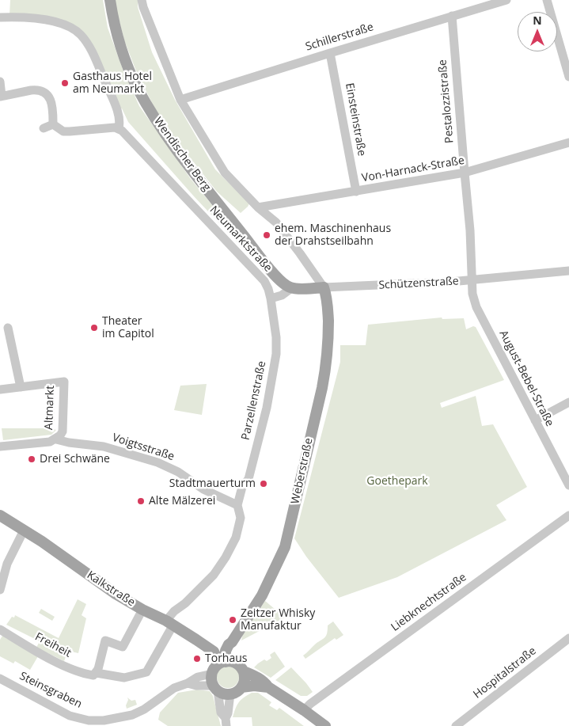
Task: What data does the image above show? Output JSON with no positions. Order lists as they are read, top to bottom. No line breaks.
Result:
{"streets":{"main road":["Wendischer Berg","Schützenstraße","Weberstraße","Kalkstraße"],"street":["Schillerstraße","Pestalozzistraße","Einsteinstraße","Von-Harnack-Straße","Neumarktstraße","August-Bebel-Straße","Parzellenstraße","Altmarkt","Voigtsstraße","Liebknechtstraße","Freiheit","Hospitalstraße","Steinsgraben"]},"crossings":[["Schillerstraße","Pestalozzistraße"],["Schillerstraße","Einsteinstraße"],["Pestalozzistraße","Von-Harnack-Straße"],["Pestalozzistraße","Schützenstraße"],["Pestalozzistraße","August-Bebel-Straße"],["Einsteinstraße","Von-Harnack-Straße"],["Wendischer Berg","Schützenstraße"],["Neumarktstraße","Schützenstraße"],["Neumarktstraße","Parzellenstraße"],["Schützenstraße","August-Bebel-Straße"],["Schützenstraße","Parzellenstraße"],["Schützenstraße","Weberstraße"],["Parzellenstraße","Voigtsstraße"],["Parzellenstraße","Freiheit"],["Altmarkt","Voigtsstraße"],["Voigtsstraße","Freiheit"],["Weberstraße","Kalkstraße"],["Weberstraße","Steinsgraben"],["Kalkstraße","Freiheit"],["Kalkstraße","Steinsgraben"]],"parks":["Goethepark"],"places":["Gasthaus Hotel am Neumarkt","ehem. Maschinenhaus der Drahstseilbahn","Theater im Capitol","Drei Schwäne","Stadtmauerturm","Alte Mälzerei","Zeitzer Whisky Manufaktur","Torhaus"],"north":"top"}
